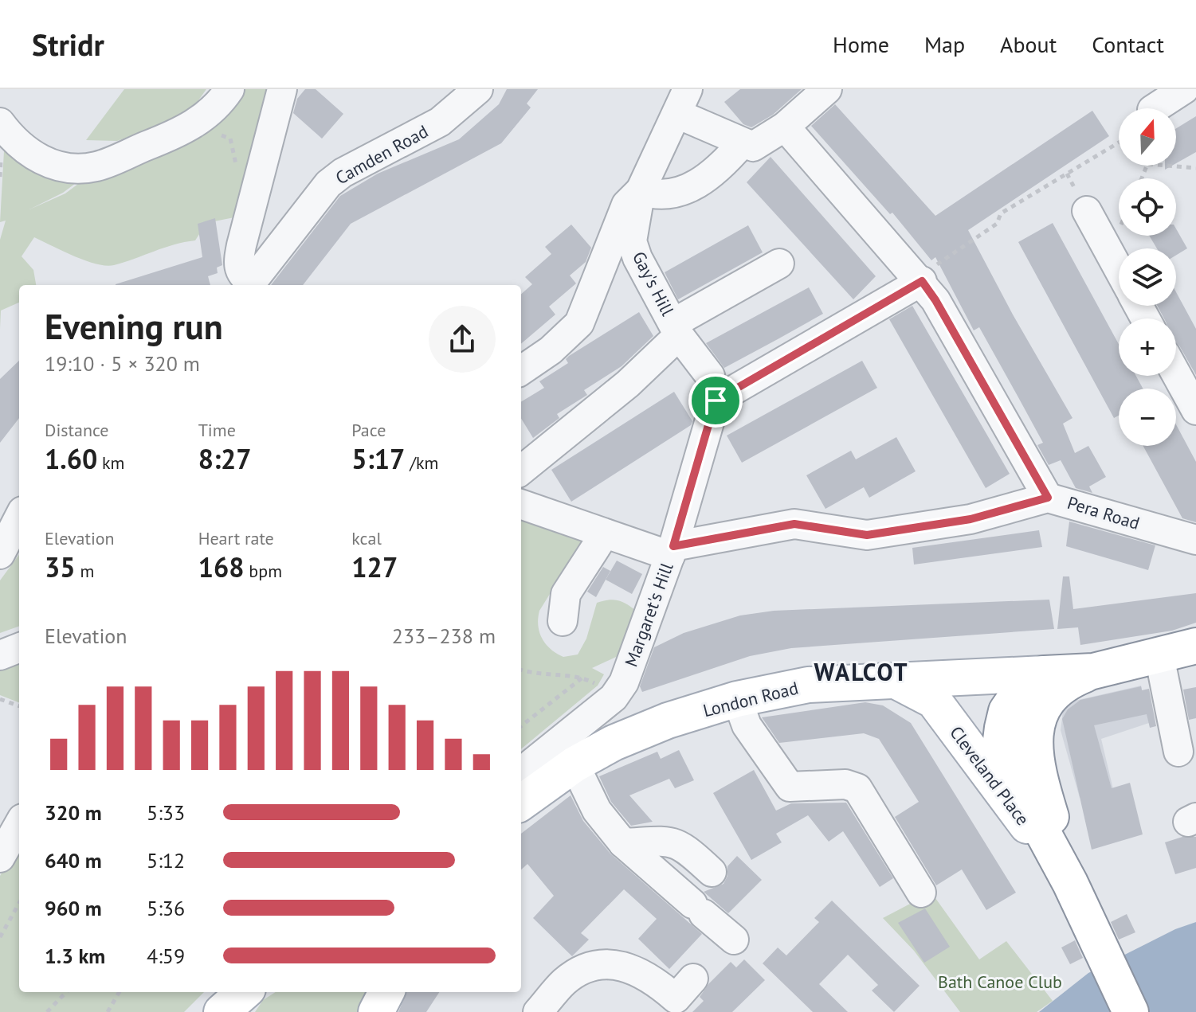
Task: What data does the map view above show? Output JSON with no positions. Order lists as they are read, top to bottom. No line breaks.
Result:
{"streets":{"main road":["London Road","Cleveland Place"],"street":["Camden Road","Gay's Hill","Pera Road","Margaret's Hill"]},"crossings":[["Gay's Hill","Margaret's Hill"],["Pera Road","Margaret's Hill"],["Margaret's Hill","London Road"],["London Road","Cleveland Place"]],"districts":["WALCOT"],"parks":["Bath Canoe Club"],"north":"top","page":{"header":"Stridr","nav":["Home","Map","About","Contact"],"map_buttons":["+","−"],"heading":["Evening run","19:10 · 5 × 320 m"],"stats":[["Distance","1.60 km"],["Time","8:27"],["Pace","5:17 /km"],["Elevation","35 m"],["Heart rate","168 bpm"],["kcal","127"]],"chart":["Elevation","233–238 m"],"list":[{"name":"320 m","note":"5:33"},{"name":"640 m","note":"5:12"},{"name":"960 m","note":"5:36"},{"name":"1.3 km","note":"4:59"}]}}
